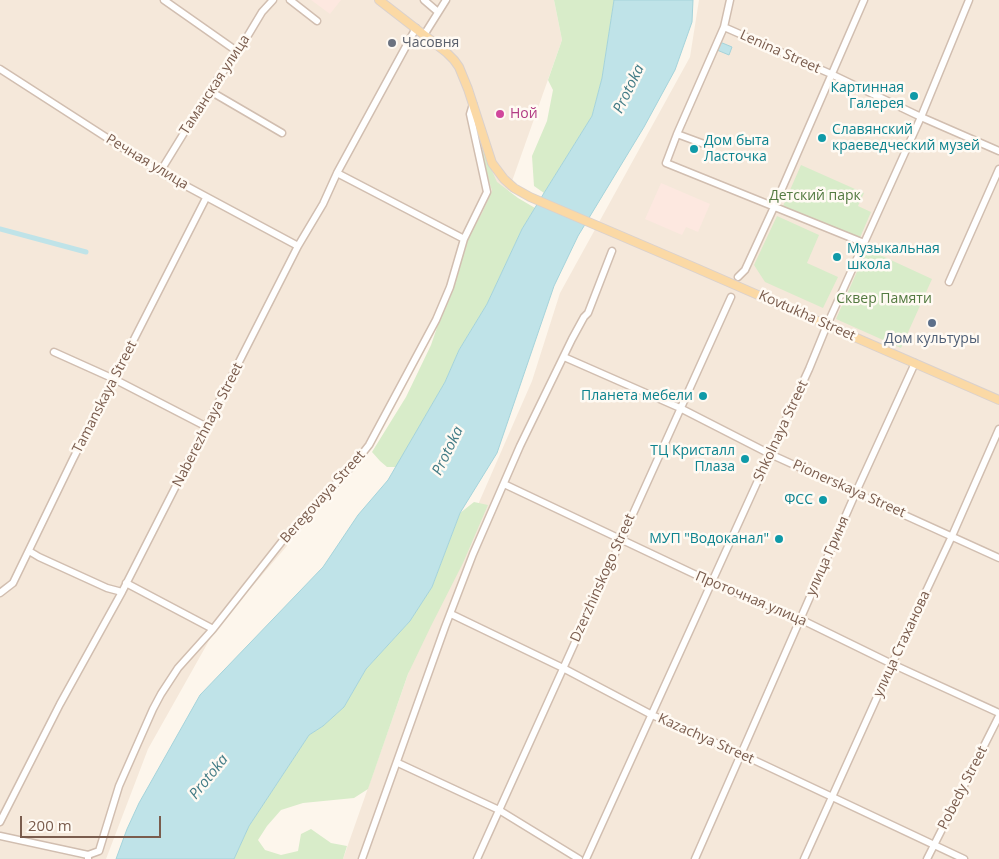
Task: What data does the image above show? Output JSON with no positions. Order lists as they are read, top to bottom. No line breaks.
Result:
{"streets":{"main road":["Kovtukha Street"],"street":["Lenina Street","Таманская улица","Речная улица","Tamanskaya Street","Naberezhnaya Street","Shkolnaya Street","Pionerskaya Street","Beregovaya Street","улица Гриня","Dzerzhinskogo Street","Проточная улица","улица Стаханова","Kazachya Street","Pobedy Street"]},"crossings":[["Lenina Street","Shkolnaya Street"],["Таманская улица","Речная улица"],["Речная улица","Tamanskaya Street"],["Речная улица","Naberezhnaya Street"],["Kovtukha Street","Shkolnaya Street"],["Kovtukha Street","Beregovaya Street"],["Kovtukha Street","улица Гриня"],["Shkolnaya Street","Pionerskaya Street"],["Shkolnaya Street","Проточная улица"],["Shkolnaya Street","Kazachya Street"],["Pionerskaya Street","улица Гриня"],["Pionerskaya Street","Dzerzhinskogo Street"],["Pionerskaya Street","улица Стаханова"],["улица Гриня","Проточная улица"],["улица Гриня","Kazachya Street"],["Dzerzhinskogo Street","Проточная улица"],["Dzerzhinskogo Street","Kazachya Street"],["Проточная улица","улица Стаханова"],["Проточная улица","Pobedy Street"],["улица Стаханова","Kazachya Street"],["Kazachya Street","Pobedy Street"]],"water":["Protoka"],"parks":["Детский парк","Сквер Памяти"],"places":["Часовня","Картинная Галерея","Ной","Славянский краеведческий музей","Дом быта Ласточка","Музыкальная школа","Дом культуры","Планета мебели","ТЦ Кристалл Плаза","ФСС","МУП \"Водоканал\""],"scale_bar":"200 m"}
